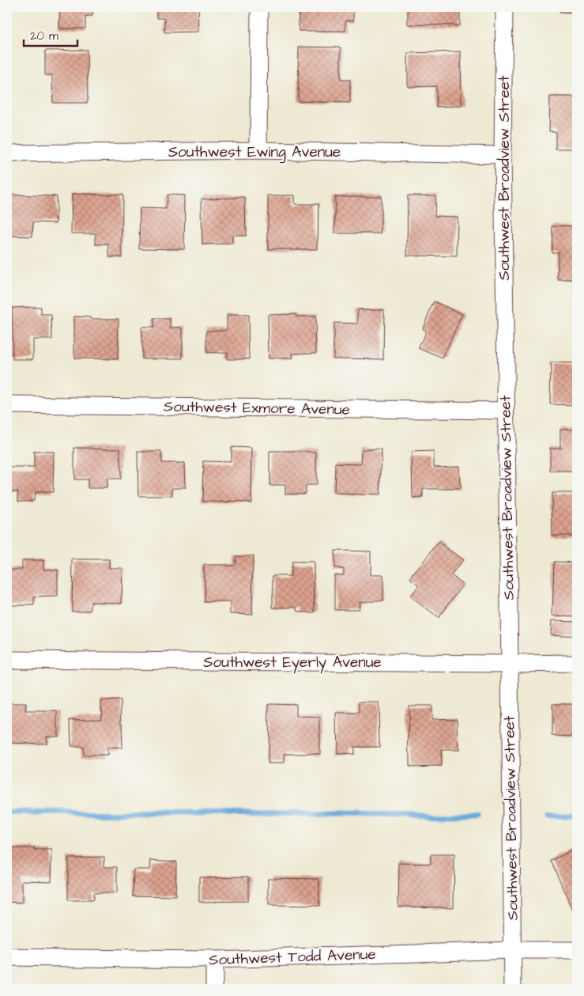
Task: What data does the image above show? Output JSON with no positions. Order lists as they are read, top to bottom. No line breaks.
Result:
{"streets":{"street":["Southwest Ewing Avenue","Southwest Broadview Street","Southwest Exmore Avenue","Southwest Eyerly Avenue","Southwest Todd Avenue"]},"crossings":[["Southwest Ewing Avenue","Southwest Broadview Street"],["Southwest Broadview Street","Southwest Exmore Avenue"],["Southwest Broadview Street","Southwest Eyerly Avenue"],["Southwest Broadview Street","Southwest Todd Avenue"]],"scale_bar":"20 m"}
